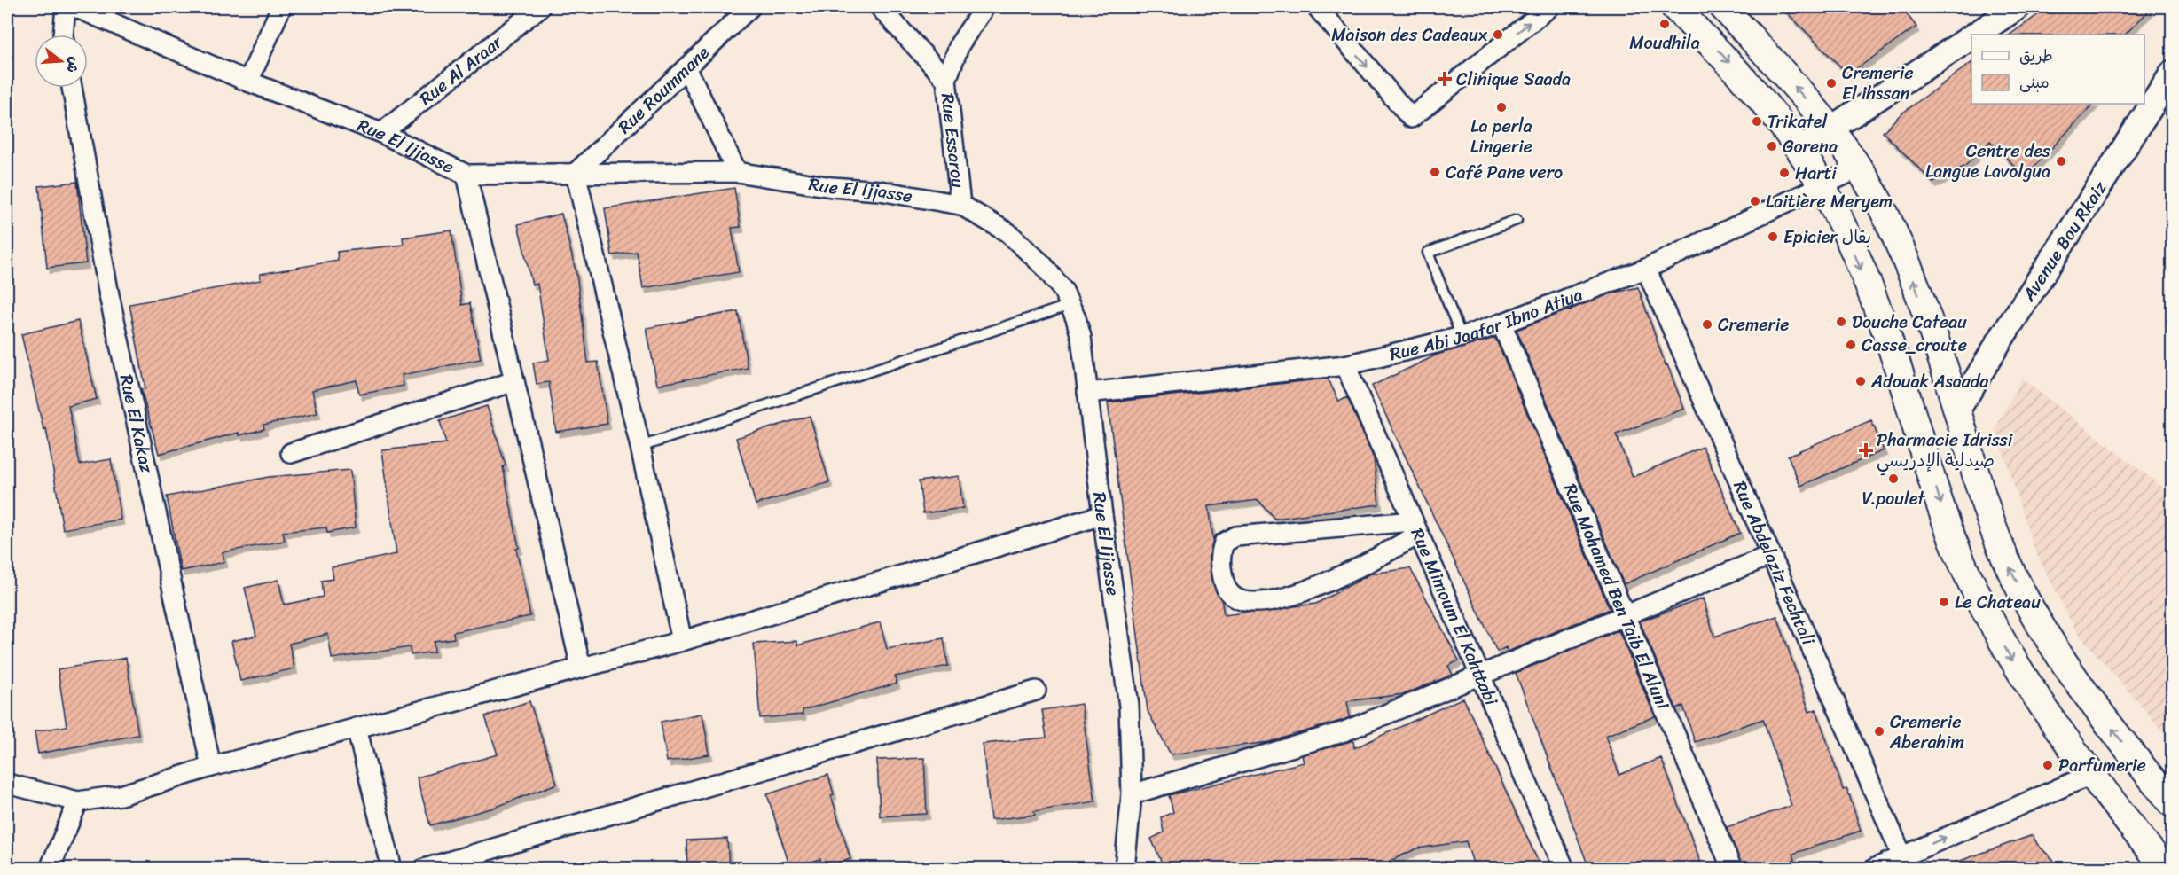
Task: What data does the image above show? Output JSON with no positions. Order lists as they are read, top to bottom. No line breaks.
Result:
{"streets":{"street":["Rue Al Araar","Rue Roummane","Rue Essarou","Rue El Ijjasse","Avenue Bou Rkaiz","Rue Abi Jaafar Ibno Atiya","Rue El Kakaz","Rue Abdelaziz Fechtali","Rue Mohamed Ben Taib El Aluni","Rue Mimoum El Kahttabi"]},"crossings":[["Rue Al Araar","Rue El Ijjasse"],["Rue Roummane","Rue El Ijjasse"],["Rue Essarou","Rue El Ijjasse"],["Rue El Ijjasse","Rue Abi Jaafar Ibno Atiya"],["Rue Abi Jaafar Ibno Atiya","Rue Abdelaziz Fechtali"],["Rue Abi Jaafar Ibno Atiya","Rue Mohamed Ben Taib El Aluni"],["Rue Abi Jaafar Ibno Atiya","Rue Mimoum El Kahttabi"]],"places":{"other":["Moudhila","Maison des Cadeaux","Cremerie El ihssan","La perla Lingerie","Trikatel","Gorena","Centre des Langue Lavolgua","Café Pane vero","Harti","Laitière Meryem","Epicier بقال","Douche Cateau","Cremerie","Casse_croute","Adouak Asaada","V.poulet","Le Chateau","Cremerie Aberahim","Parfumerie"],"health":["Clinique Saada","Pharmacie Idrissi صيدلية الإدريسي"]},"legend":["طريق","مبنى"],"north":"right"}
